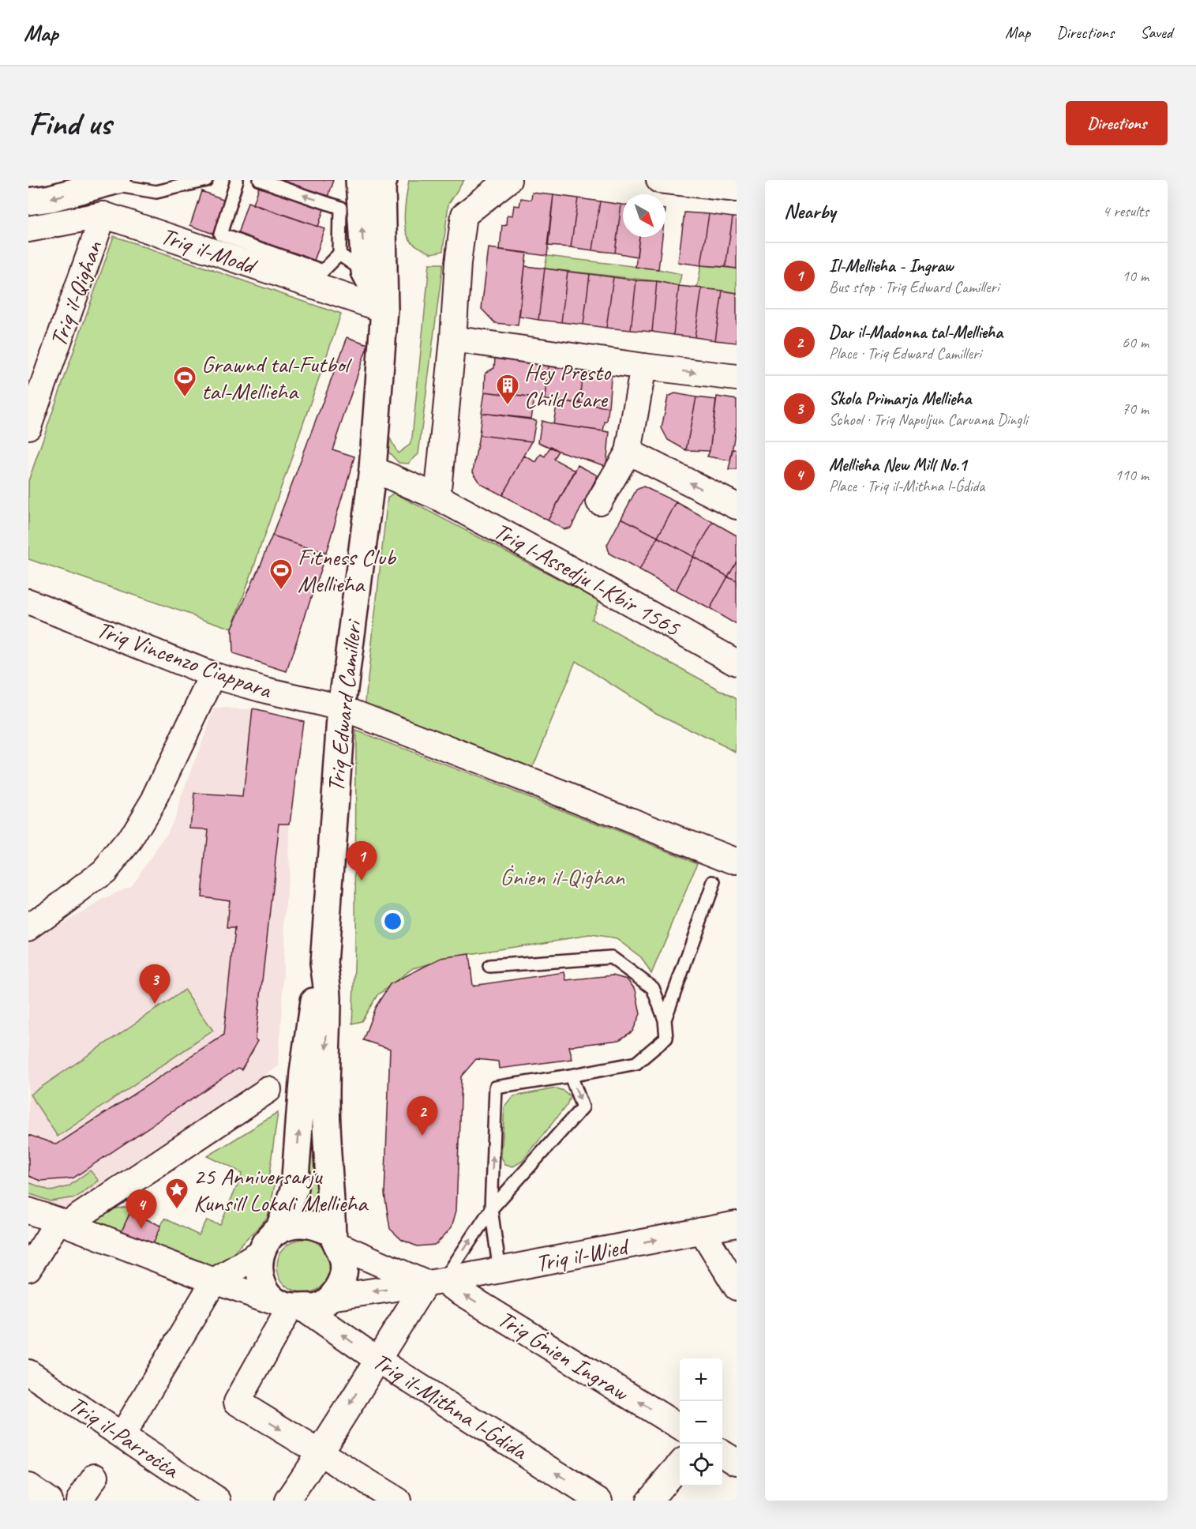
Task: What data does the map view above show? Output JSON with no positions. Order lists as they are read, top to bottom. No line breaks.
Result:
{"streets":{"main road":["Triq Edward Camilleri"],"street":["Triq il-Modd","Triq il-Qigħan","Triq l-Assedju l-Kbir 1565","Triq Vincenzo Ciappara","Triq il-Wied","Triq Ġnien Ingraw","Triq il-Mitħna l-Ġdida","Triq il-Parroċċa"]},"crossings":[["Triq il-Modd","Triq il-Qigħan"],["Triq il-Modd","Triq Edward Camilleri"],["Triq l-Assedju l-Kbir 1565","Triq Edward Camilleri"],["Triq Vincenzo Ciappara","Triq Edward Camilleri"],["Triq Edward Camilleri","Triq il-Wied"],["Triq Edward Camilleri","Triq il-Mitħna l-Ġdida"],["Triq il-Wied","Triq Ġnien Ingraw"],["Triq il-Wied","Triq il-Mitħna l-Ġdida"]],"one_way":["Triq Ġnien Ingraw"],"parks":["Ġnien il-Qigħan"],"places":{"sports":["Grawnd tal-Futbol tal-Mellieħa","Fitness Club Mellieħa"],"building":["Hey Presto Child Care"],"place":["25 Anniversarju Kunsill Lokali Mellieħa"]},"north":"bottom right","page":{"header":"Map","nav":["Map","Directions","Saved"],"buttons":"Directions","title":"Find us","heading":["Nearby","4 results"],"list":[{"mark":"1","name":"Il-Mellieħa - Ingraw","note":"Bus stop · Triq Edward Camilleri","value":"10 m"},{"mark":"2","name":"Dar il-Madonna tal-Mellieħa","note":"Place · Triq Edward Camilleri","value":"60 m"},{"mark":"3","name":"Skola Primarja Mellieħa","note":"School · Triq Napuljun Caruana Dingli","value":"70 m"},{"mark":"4","name":"Mellieħa New Mill No.1","note":"Place · Triq il-Mitħna l-Ġdida","value":"110 m"}],"pins":["1","3","2","4"],"map_buttons":["+","−"]}}
